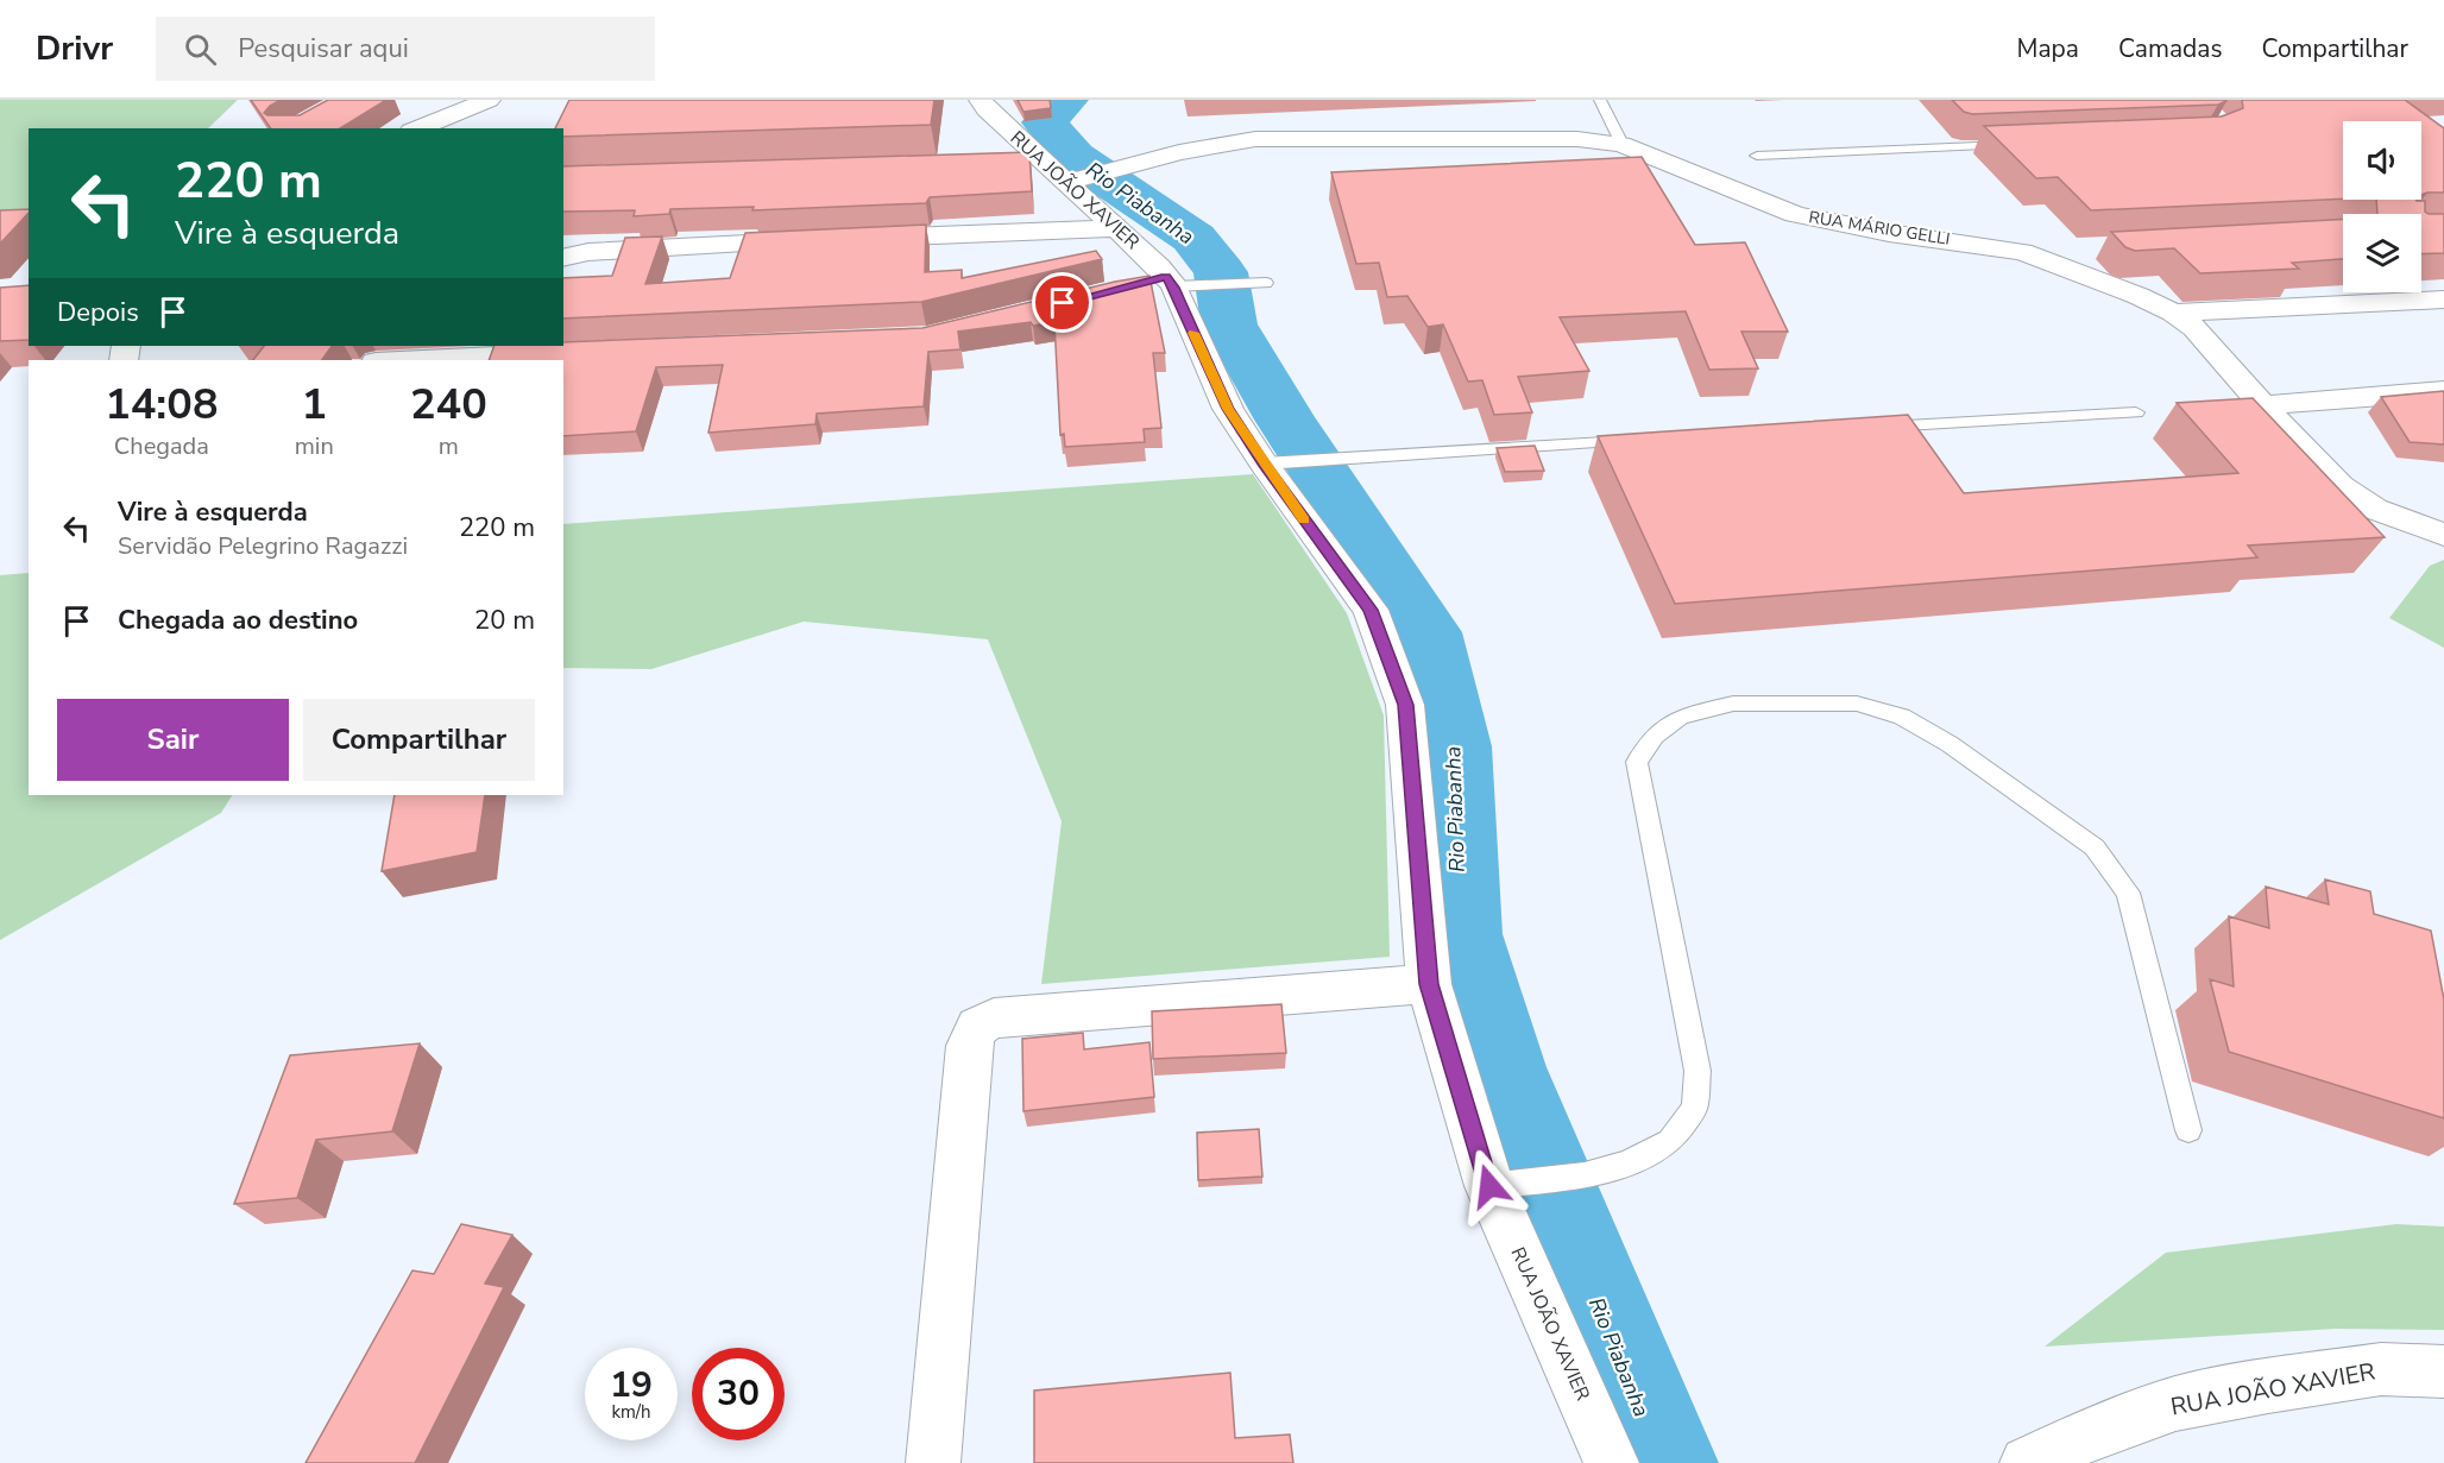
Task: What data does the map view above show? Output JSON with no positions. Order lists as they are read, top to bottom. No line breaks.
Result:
{"streets":{"street":["RUA JOÃO XAVIER","RUA MÁRIO GELLI"]},"crossings":[["RUA JOÃO XAVIER","RUA MÁRIO GELLI"]],"water":["Rio Piabanha"],"page":{"header":"Drivr","search":"Pesquisar aqui","nav":["Mapa","Camadas","Compartilhar"],"turn":["220 m","Vire à esquerda"],"then":"Depois","eta":["14:08","Chegada","1","min","240","m"],"list":[{"name":"Vire à esquerda","note":"Servidão Pelegrino Ragazzi","value":"220 m"},{"name":"Chegada ao destino","value":"20 m"}],"buttons":["Sair","Compartilhar"],"speed":"19 km/h","limit":"30"}}
